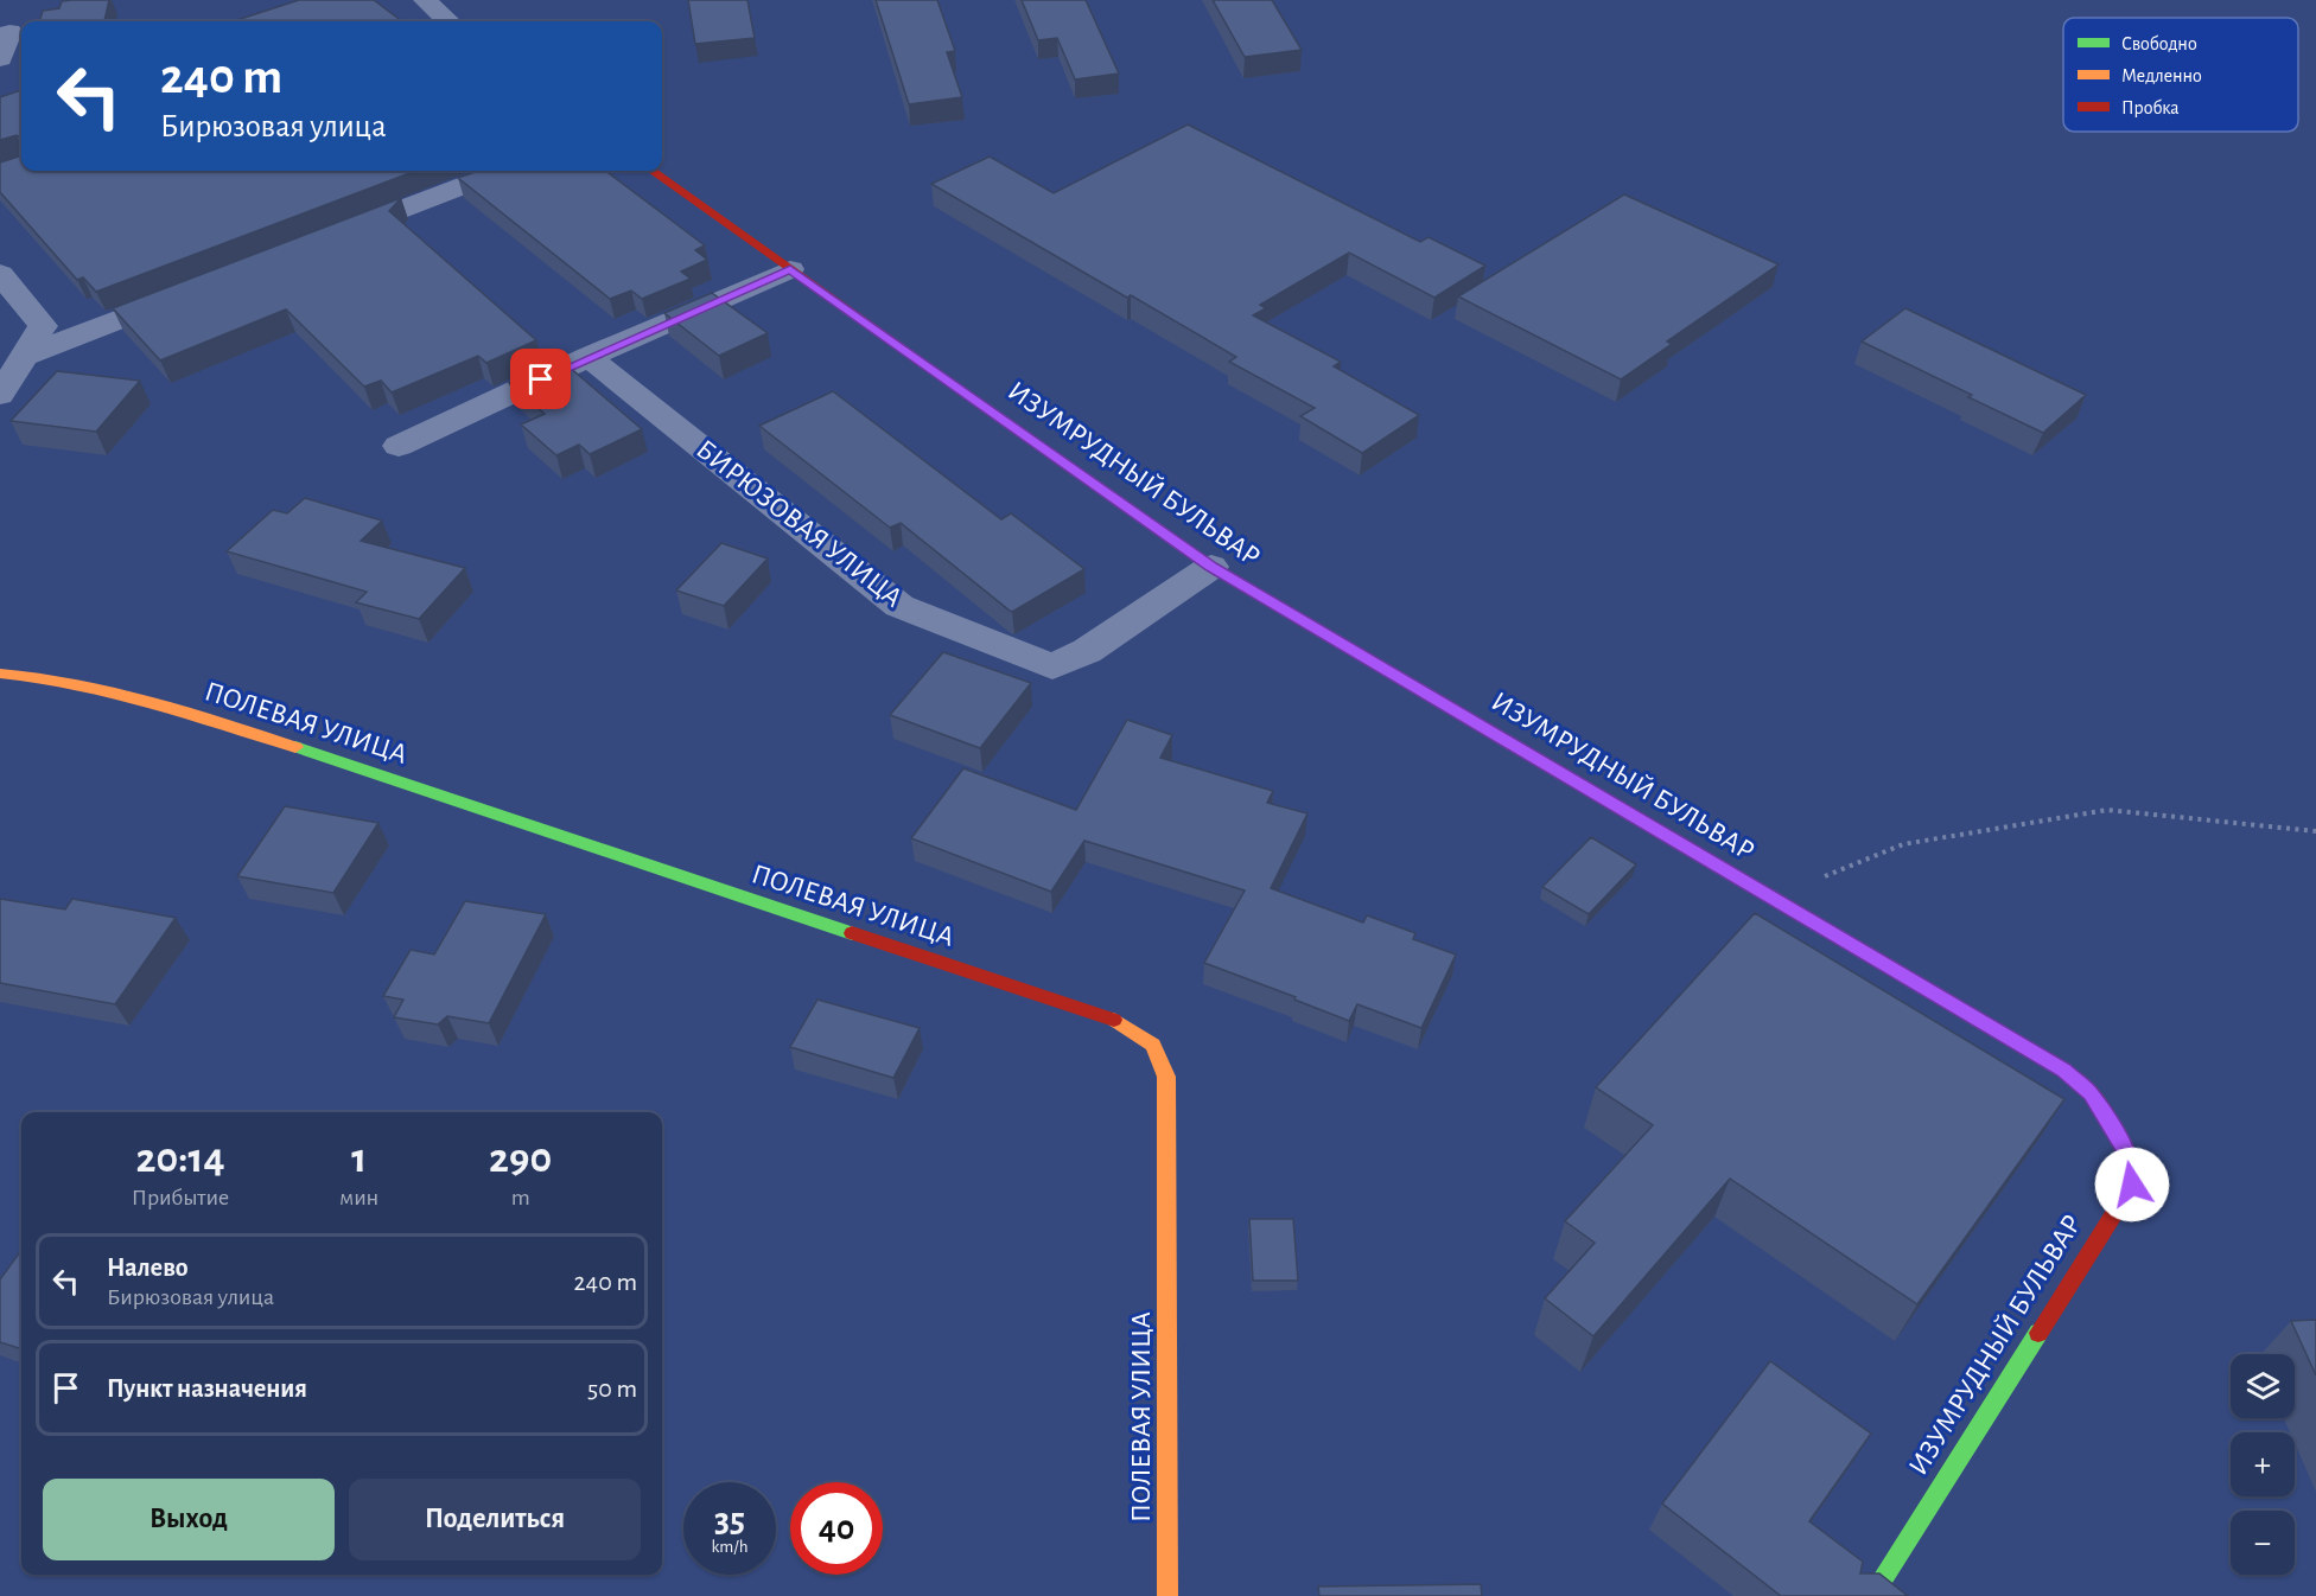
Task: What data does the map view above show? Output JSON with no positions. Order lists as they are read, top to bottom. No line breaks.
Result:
{"streets":{"street":["ИЗУМРУДНЫЙ БУЛЬВАР","БИРЮЗОВАЯ УЛИЦА","ПОЛЕВАЯ УЛИЦА"]},"crossings":[["ИЗУМРУДНЫЙ БУЛЬВАР","БИРЮЗОВАЯ УЛИЦА"]],"legend":["Свободно","Медленно","Пробка"],"page":{"turn":["240 m","Бирюзовая улица"],"eta":["20:14","Прибытие","1","мин","290","m"],"list":[{"name":"Налево","note":"Бирюзовая улица","value":"240 m"},{"name":"Пункт назначения","value":"50 m"}],"map_buttons":["+","−"],"buttons":["Выход","Поделиться"],"speed":"35 km/h","limit":"40"}}
